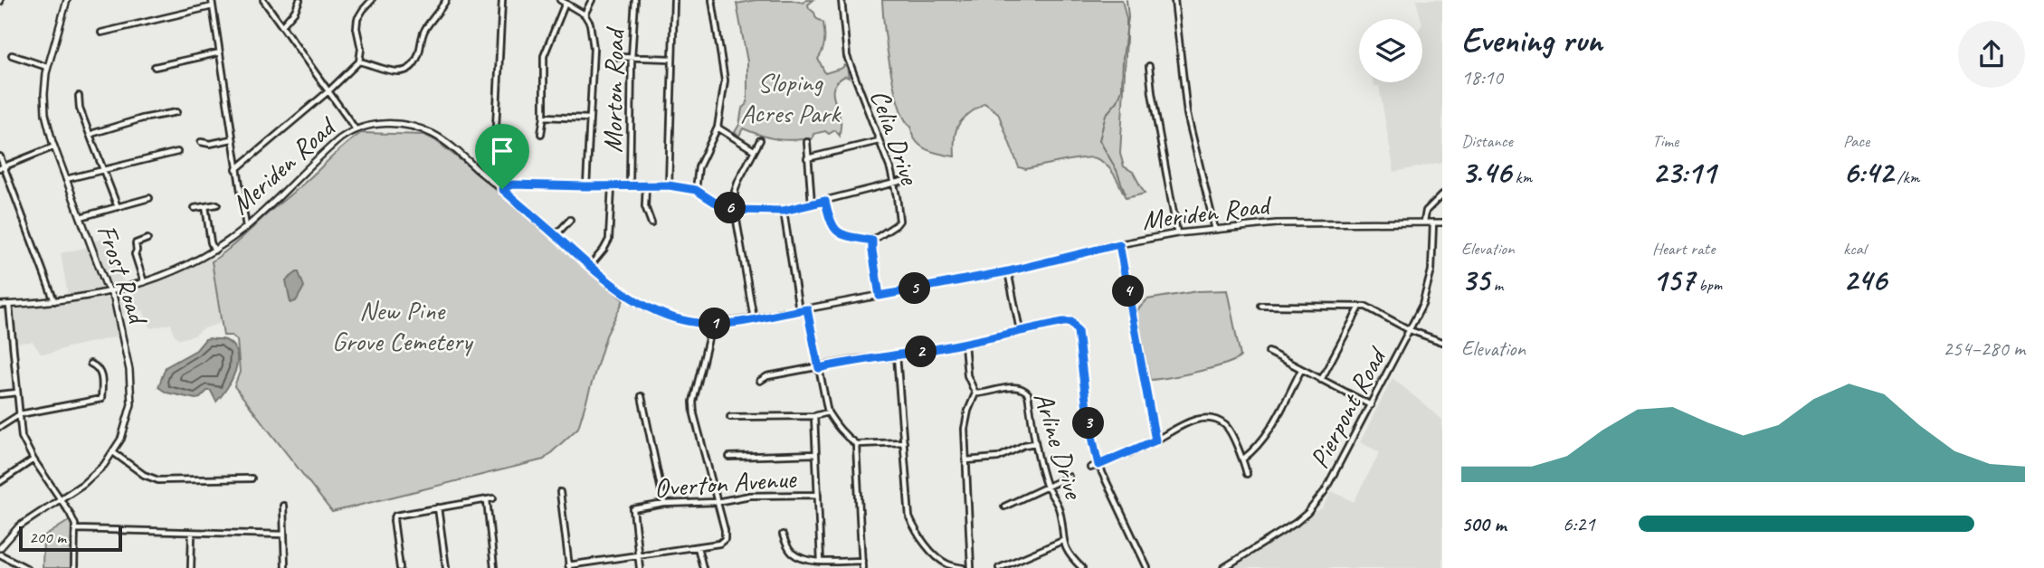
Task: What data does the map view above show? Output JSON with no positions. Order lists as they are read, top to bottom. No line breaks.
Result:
{"streets":{"main road":["Meriden Road","Frost Road"],"street":["Morton Road","Celia Drive","Pierpont Road","Arline Drive","Overton Avenue"]},"crossings":[["Meriden Road","Frost Road"],["Meriden Road","Pierpont Road"]],"parks":["Sloping Acres Park","New Pine Grove Cemetery"],"scale_bar":"200 m","page":{"heading":["Evening run","18:10"],"stats":[["Distance","3.46 km"],["Time","23:11"],["Pace","6:42 /km"],["Elevation","35 m"],["Heart rate","157 bpm"],["kcal","246"]],"pins":["6","5","4","1","2","3"],"chart":["Elevation","254–280 m"],"list":[{"name":"500 m","note":"6:21"}],"scale":"200 m"}}
